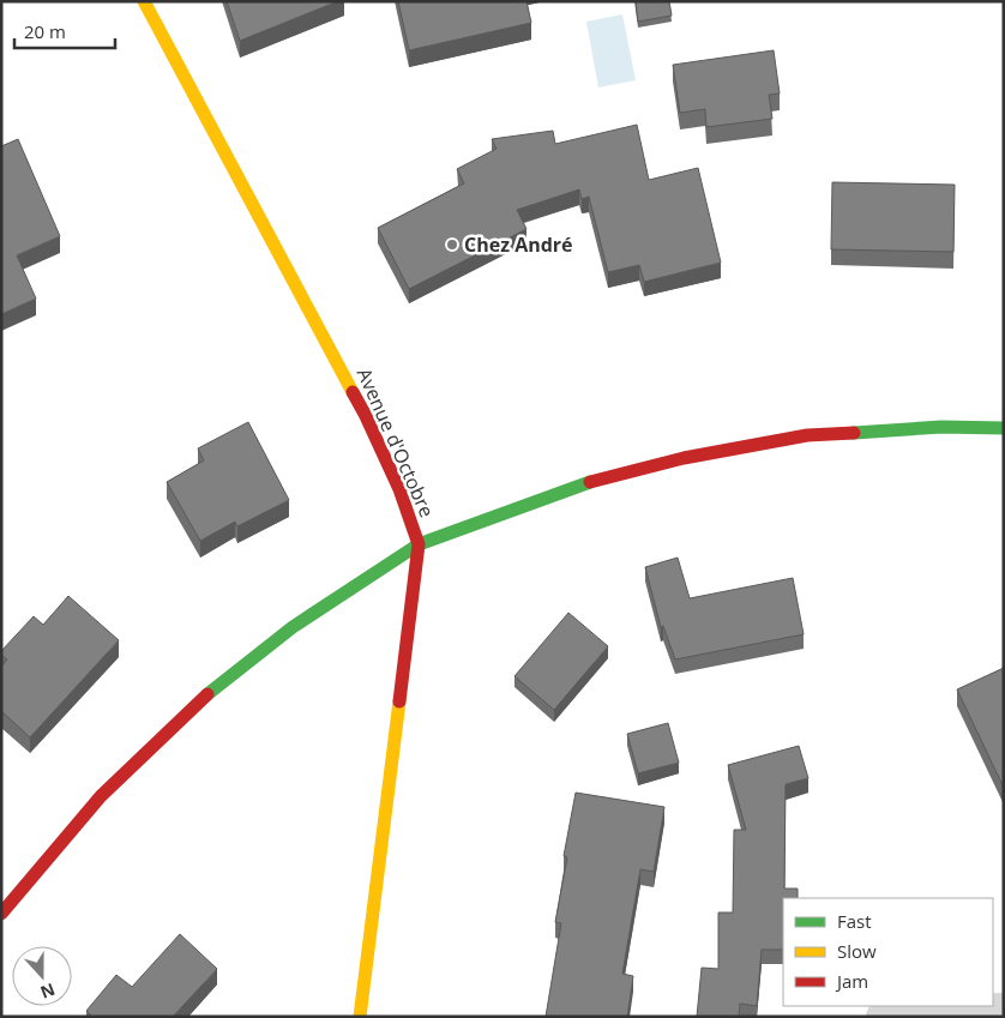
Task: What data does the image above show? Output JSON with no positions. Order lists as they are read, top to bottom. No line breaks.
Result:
{"streets":{"street":["Avenue d'Octobre"]},"places":["Chez André"],"legend":["Fast","Slow","Jam"],"scale_bar":"20 m","north":"bottom"}
